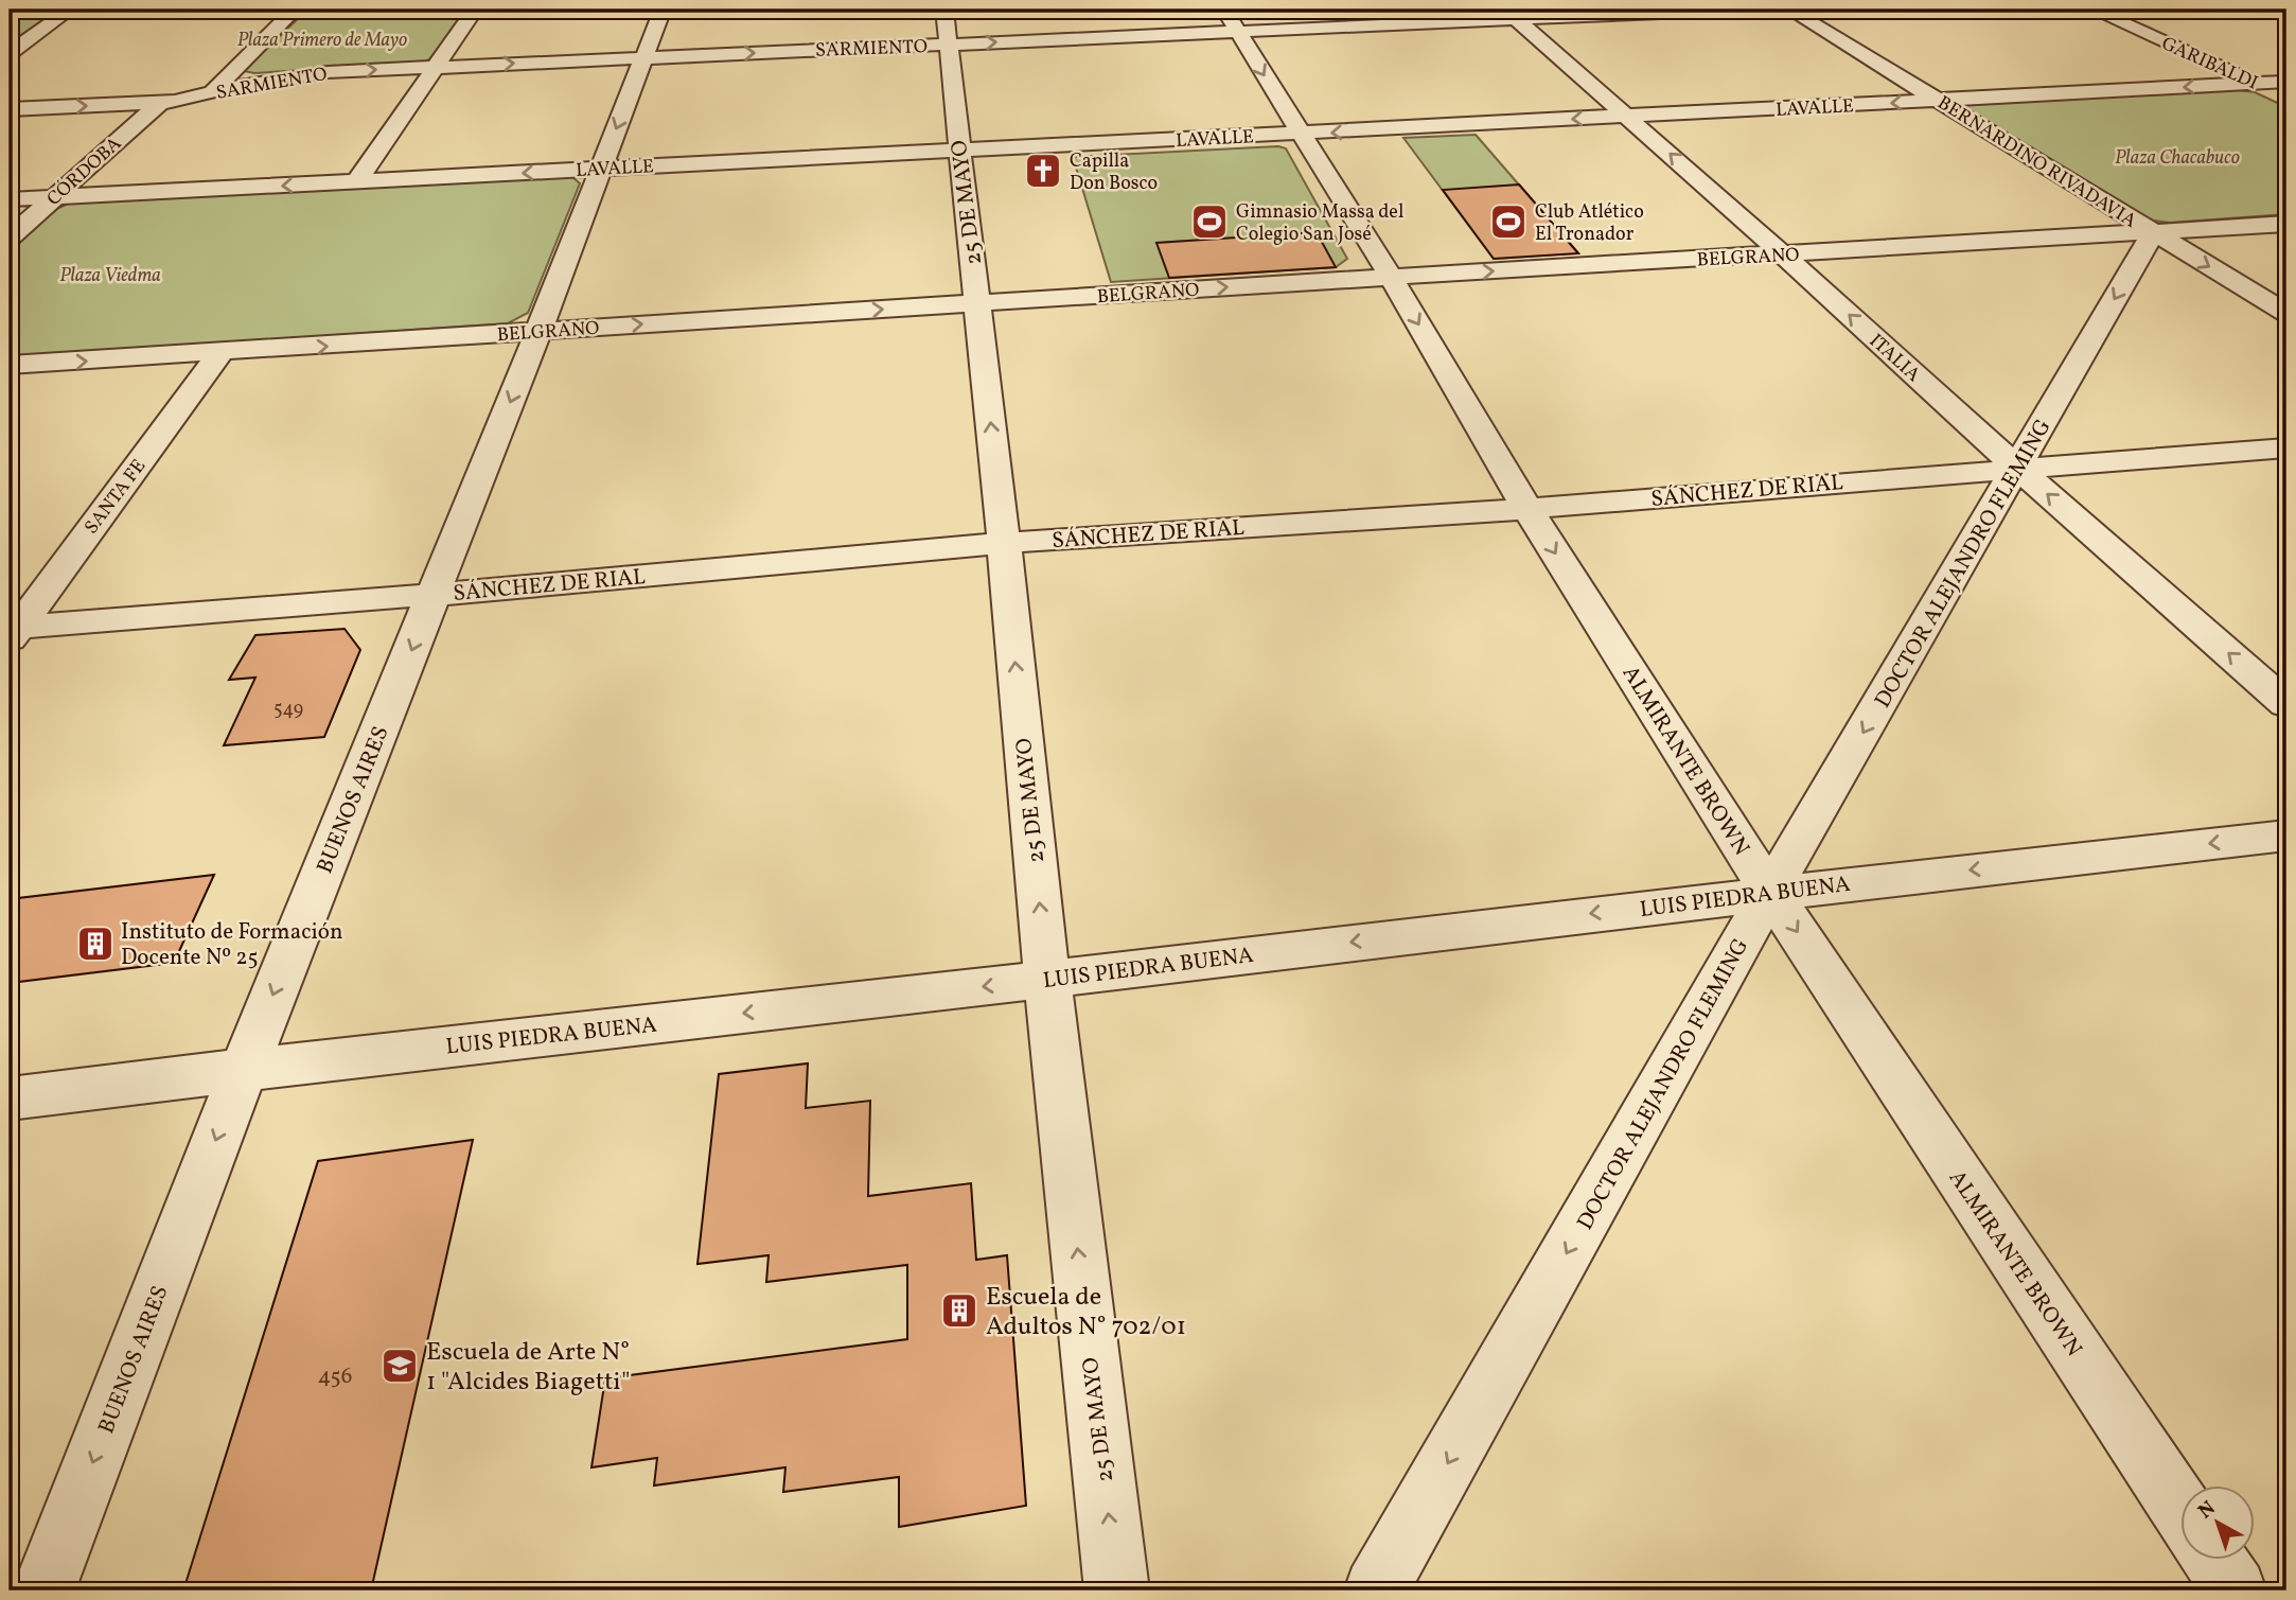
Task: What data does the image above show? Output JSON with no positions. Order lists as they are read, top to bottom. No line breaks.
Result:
{"streets":{"street":["SARMIENTO","GARIBALDI","LAVALLE","BERNARDINO RIVADAVIA","CÓRDOBA","25 DE MAYO","BELGRANO","ITALIA","SÁNCHEZ DE RIAL","SANTA FE","DOCTOR ALEJANDRO FLEMING","ALMIRANTE BROWN","BUENOS AIRES","LUIS PIEDRA BUENA"]},"crossings":[["SARMIENTO","CÓRDOBA"],["SARMIENTO","25 DE MAYO"],["SARMIENTO","ITALIA"],["SARMIENTO","ALMIRANTE BROWN"],["SARMIENTO","BUENOS AIRES"],["GARIBALDI","LAVALLE"],["LAVALLE","BERNARDINO RIVADAVIA"],["LAVALLE","CÓRDOBA"],["LAVALLE","25 DE MAYO"],["LAVALLE","ITALIA"],["LAVALLE","ALMIRANTE BROWN"],["LAVALLE","BUENOS AIRES"],["BERNARDINO RIVADAVIA","BELGRANO"],["BERNARDINO RIVADAVIA","DOCTOR ALEJANDRO FLEMING"],["25 DE MAYO","BELGRANO"],["25 DE MAYO","SÁNCHEZ DE RIAL"],["25 DE MAYO","LUIS PIEDRA BUENA"],["BELGRANO","ITALIA"],["BELGRANO","SANTA FE"],["BELGRANO","DOCTOR ALEJANDRO FLEMING"],["BELGRANO","ALMIRANTE BROWN"],["BELGRANO","BUENOS AIRES"],["ITALIA","SÁNCHEZ DE RIAL"],["ITALIA","DOCTOR ALEJANDRO FLEMING"],["SÁNCHEZ DE RIAL","SANTA FE"],["SÁNCHEZ DE RIAL","DOCTOR ALEJANDRO FLEMING"],["SÁNCHEZ DE RIAL","ALMIRANTE BROWN"],["SÁNCHEZ DE RIAL","BUENOS AIRES"],["DOCTOR ALEJANDRO FLEMING","ALMIRANTE BROWN"],["DOCTOR ALEJANDRO FLEMING","LUIS PIEDRA BUENA"],["ALMIRANTE BROWN","LUIS PIEDRA BUENA"],["BUENOS AIRES","LUIS PIEDRA BUENA"]],"one_way":["SARMIENTO","LAVALLE","25 DE MAYO","BELGRANO","ITALIA","DOCTOR ALEJANDRO FLEMING","ALMIRANTE BROWN","BUENOS AIRES","LUIS PIEDRA BUENA"],"parks":["Plaza Primero de Mayo","Plaza Chacabuco","Plaza Viedma"],"places":{"church":["Capilla Don Bosco"],"sports":["Gimnasio Massa del Colegio San José","Club Atlético El Tronador"],"building":["Instituto de Formación Docente Nº 25","Escuela de Adultos N° 702/01"],"school or university":["Escuela de Arte N° 1 \"Alcides Biagetti\""]},"house_numbers":["549","456"],"north":"top left"}
